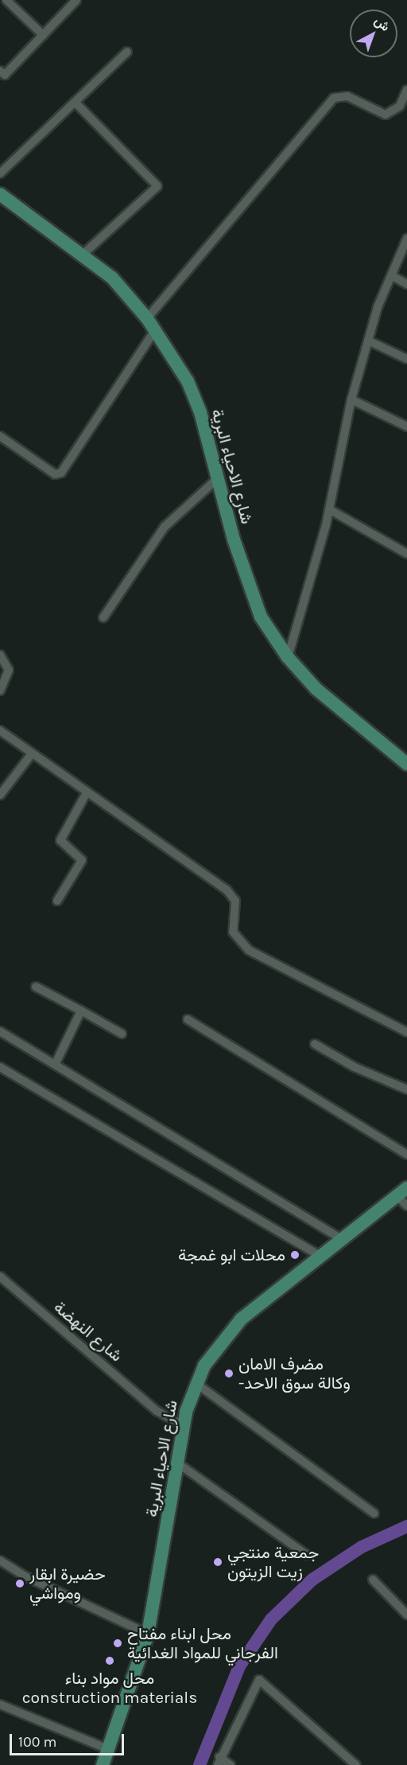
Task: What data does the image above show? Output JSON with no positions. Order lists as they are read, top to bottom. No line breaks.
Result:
{"streets":{"main road":["شارع الاحياء البرية"],"street":["شارع النهضة"]},"crossings":[["شارع الاحياء البرية","شارع النهضة"]],"places":["محلات ابو غمجة","مضرف الامان -وكالة سوق الاحد","جمعية منتجي زيت الزيتون","حضيرة ابقار ومواشي","محل ابناء مفتاح الفرجاني للمواد الغدائية","محل مواد بناء construction materials"],"scale_bar":"100 m","north":"top right"}
